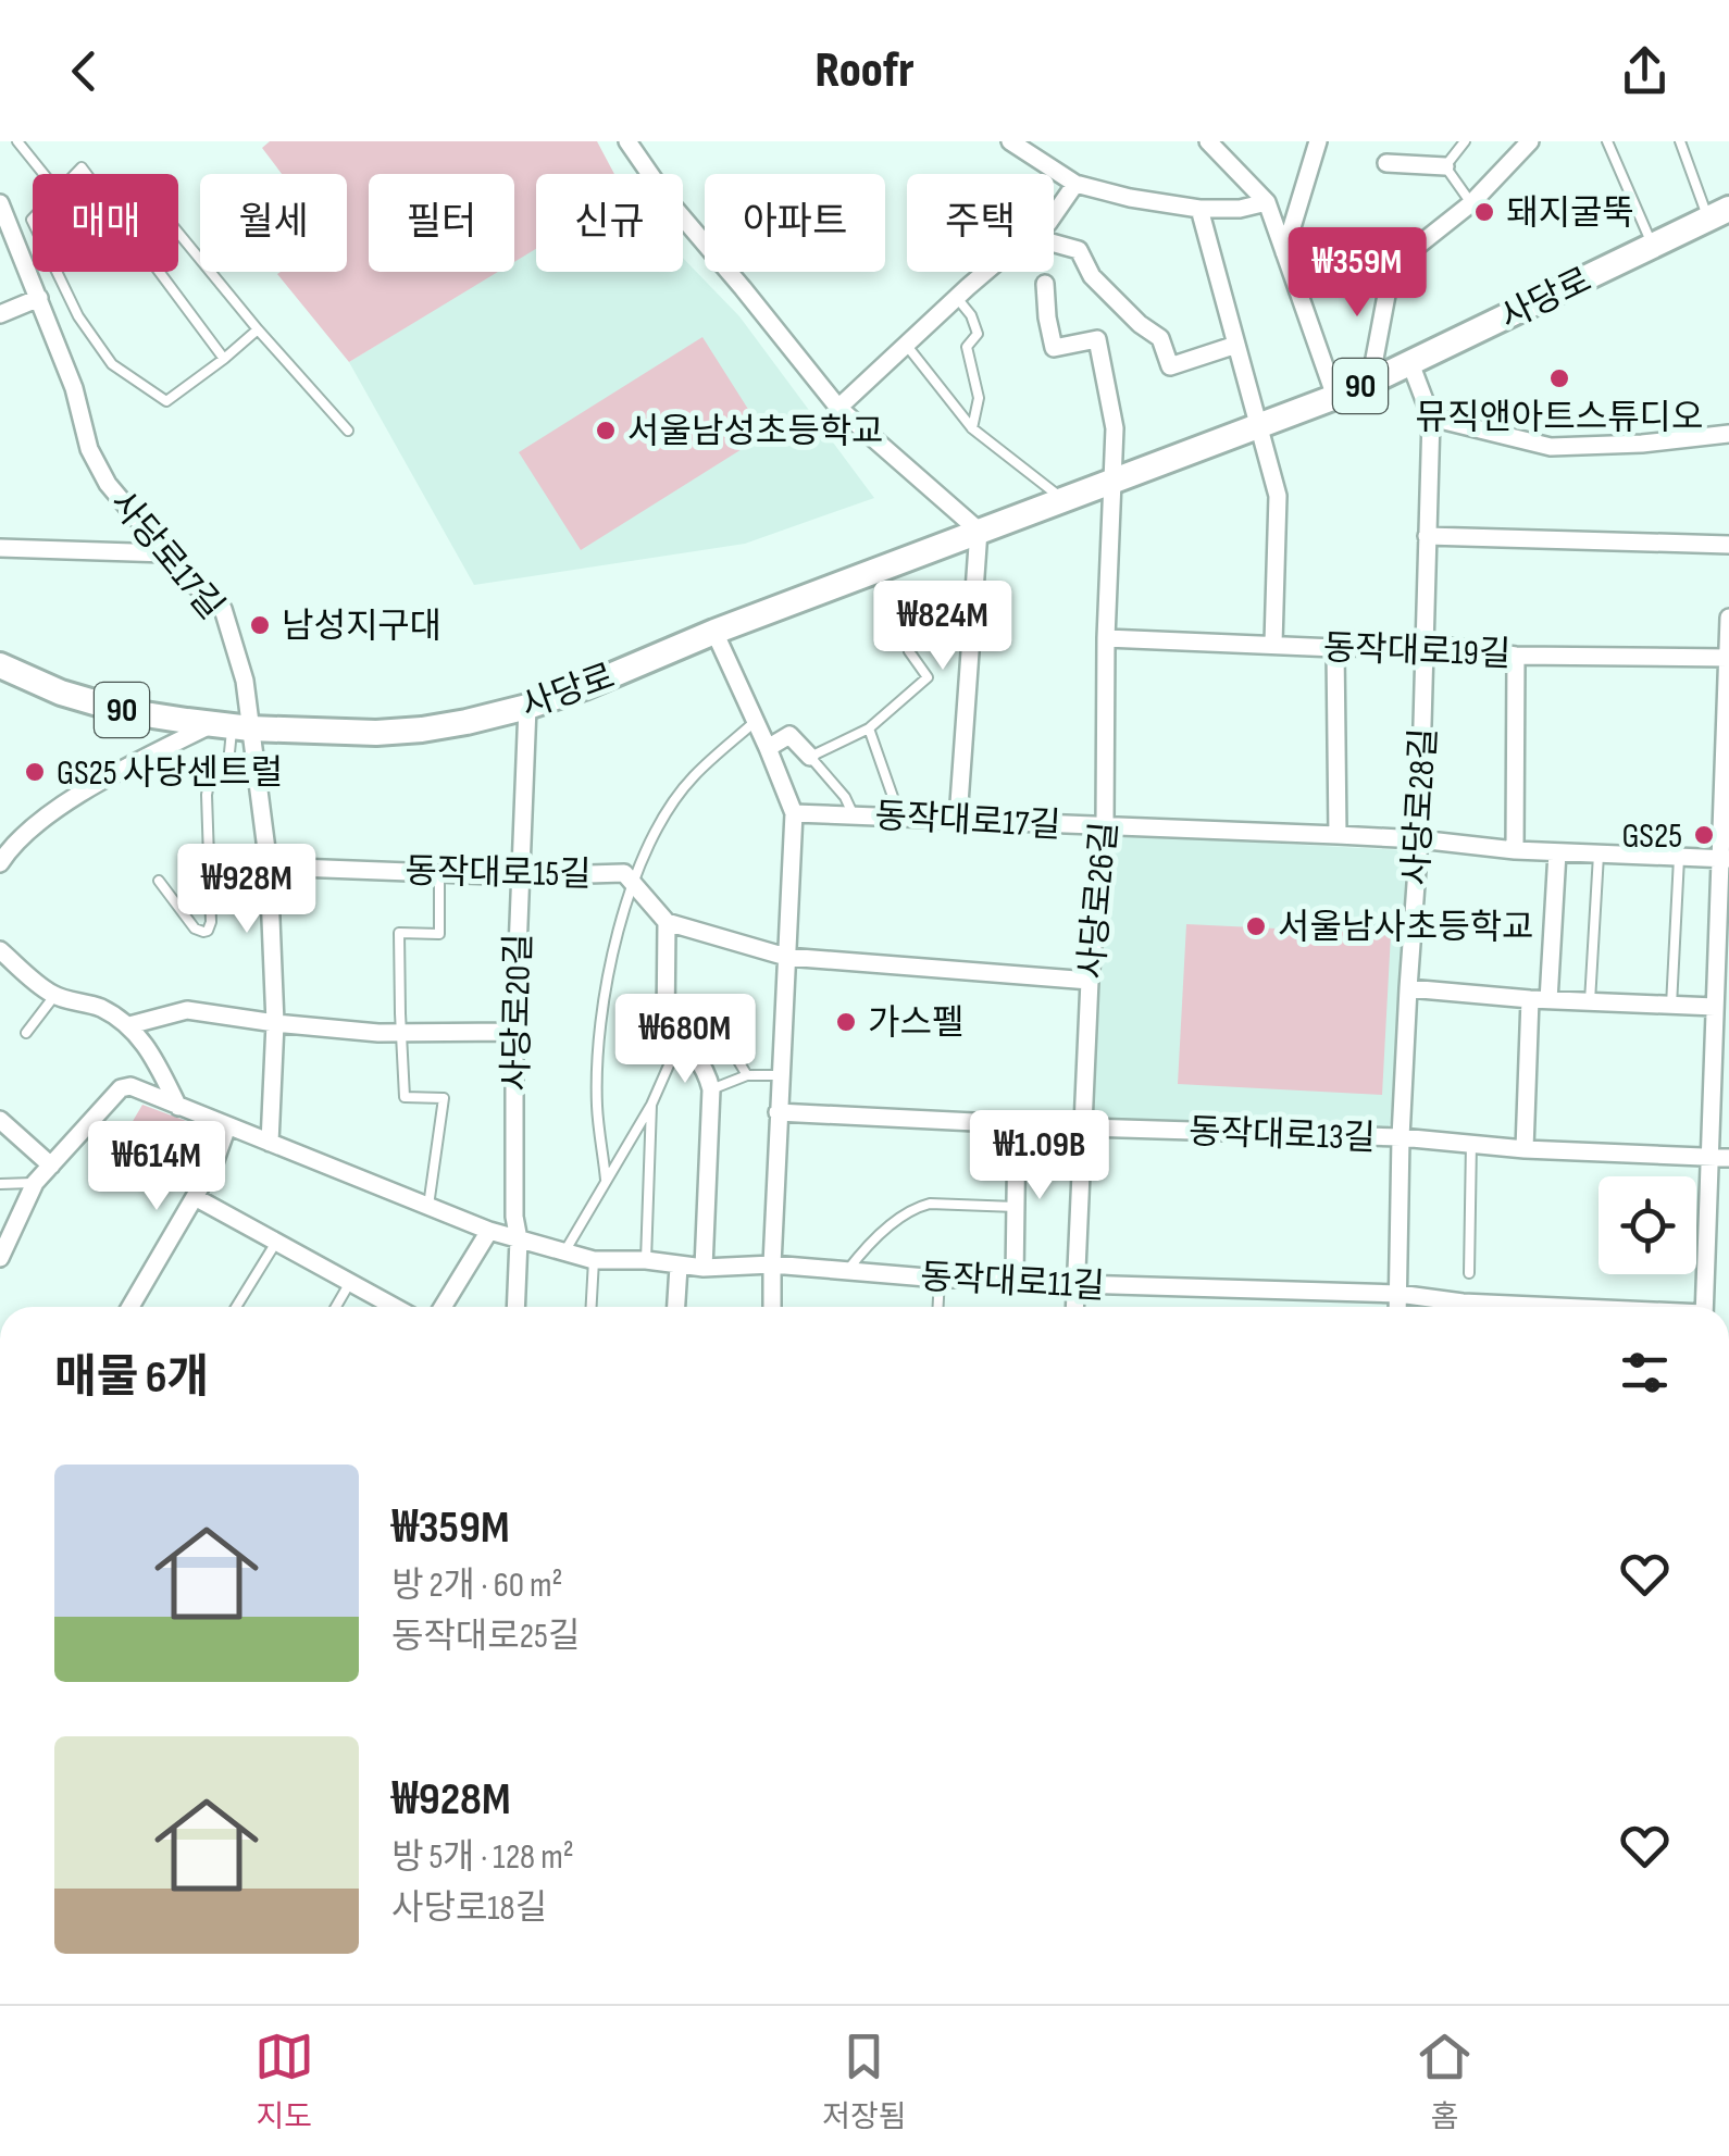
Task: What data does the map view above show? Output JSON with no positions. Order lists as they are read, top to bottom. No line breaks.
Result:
{"streets":{"main road":["사당로","90"],"street":["사당로17길","동작대로19길","사당로28길","동작대로17길","동작대로15길","사당로26길","사당로20길","동작대로13길","동작대로11길"]},"crossings":[["사당로","사당로17길"],["사당로","사당로28길"],["사당로","사당로26길"],["사당로","사당로20길"],["사당로17길","동작대로15길"],["사당로17길","동작대로11길"],["동작대로19길","사당로28길"],["동작대로19길","사당로26길"],["사당로28길","동작대로17길"],["사당로28길","동작대로13길"],["사당로28길","동작대로11길"],["동작대로17길","사당로26길"],["동작대로15길","사당로20길"],["사당로26길","동작대로13길"],["사당로26길","동작대로11길"],["사당로20길","동작대로11길"]],"places":["돼지굴뚝","뮤직앤아트스튜디오","서울남성초등학교","남성지구대","GS25 사당센트럴","GS25","서울남사초등학교","가스펠"],"page":{"header":"Roofr","chip":["매매","월세","필터","신규","아파트","주택"],"price":["₩359M","₩824M","₩928M","₩680M","₩1.09B","₩614M"],"heading":"매물 6개","list":[{"name":"₩359M","note":"방 2개 · 60 m² · 동작대로25길"},{"name":"₩928M","note":"방 5개 · 128 m² · 사당로18길"}],"tabs":["지도","저장됨","홈"]}}
